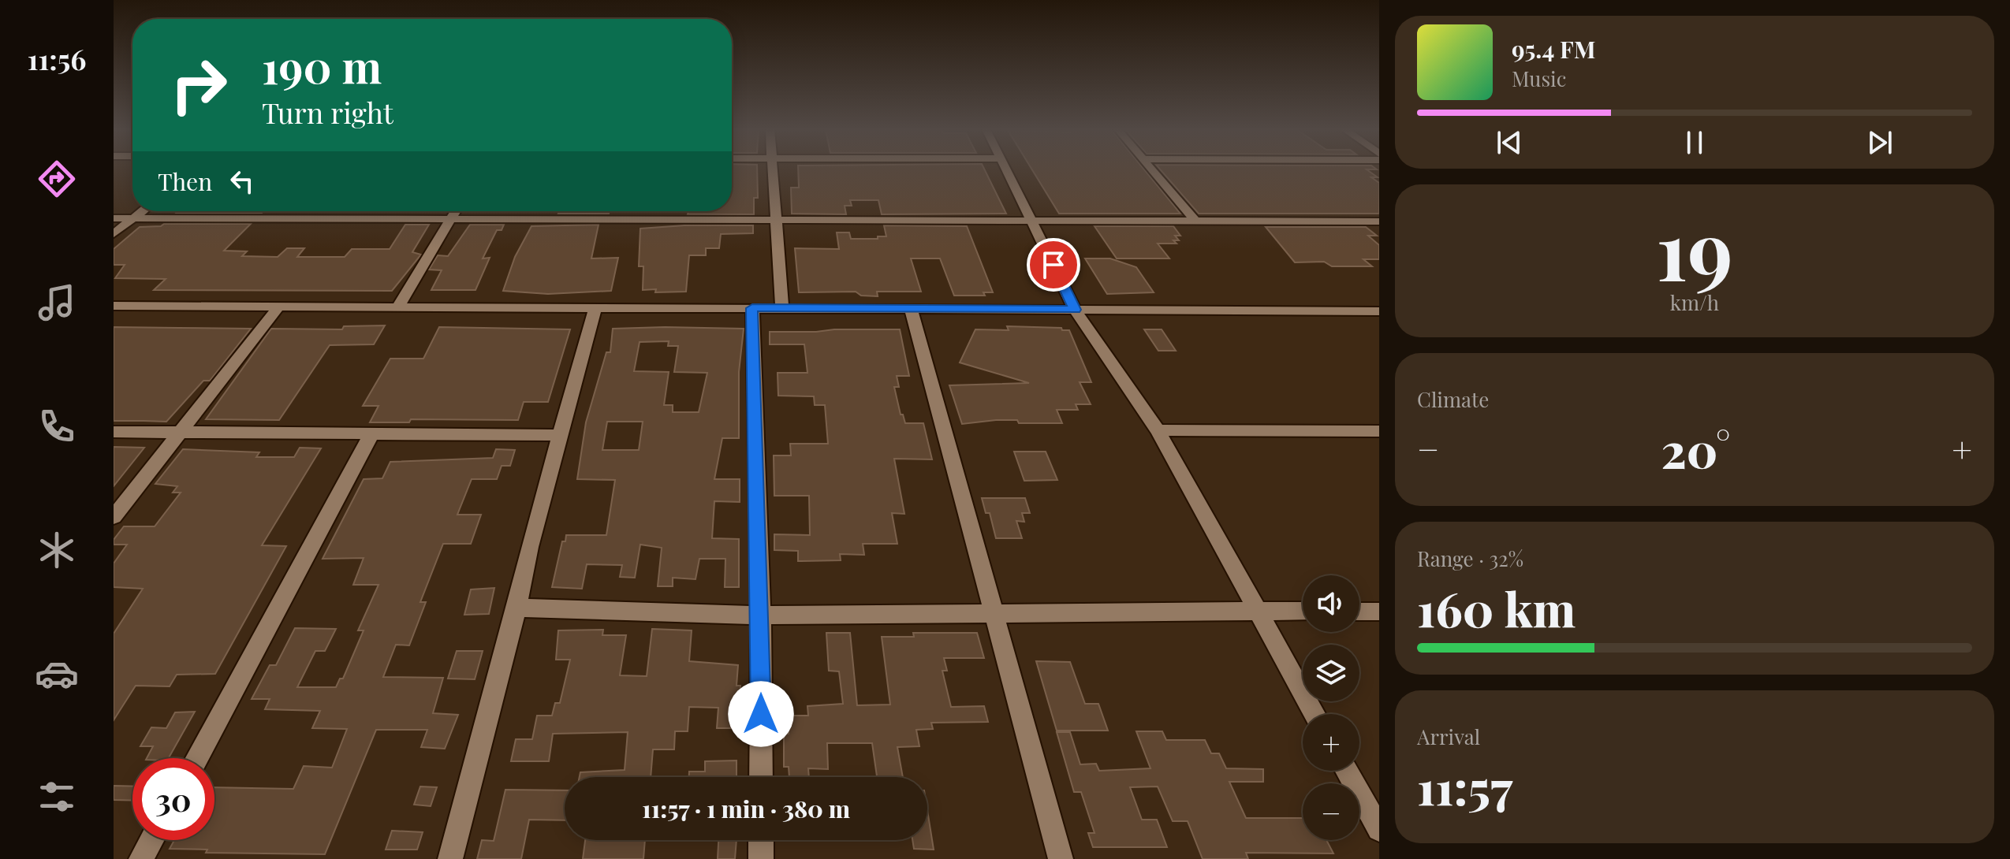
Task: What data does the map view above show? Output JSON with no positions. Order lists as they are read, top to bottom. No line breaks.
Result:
{"page":{"tabs":"11:56","turn":["190 m","Turn right"],"song":["95.4 FM","Music"],"then":"Then","tile":[["19","km/h"],"Climate",["Range · 32%","160 km"],["Arrival","11:57"]],"heat":["−","20°","+"],"map_buttons":["+","−"],"limit":"30","trip":"11:57 · 1 min · 380 m"}}
